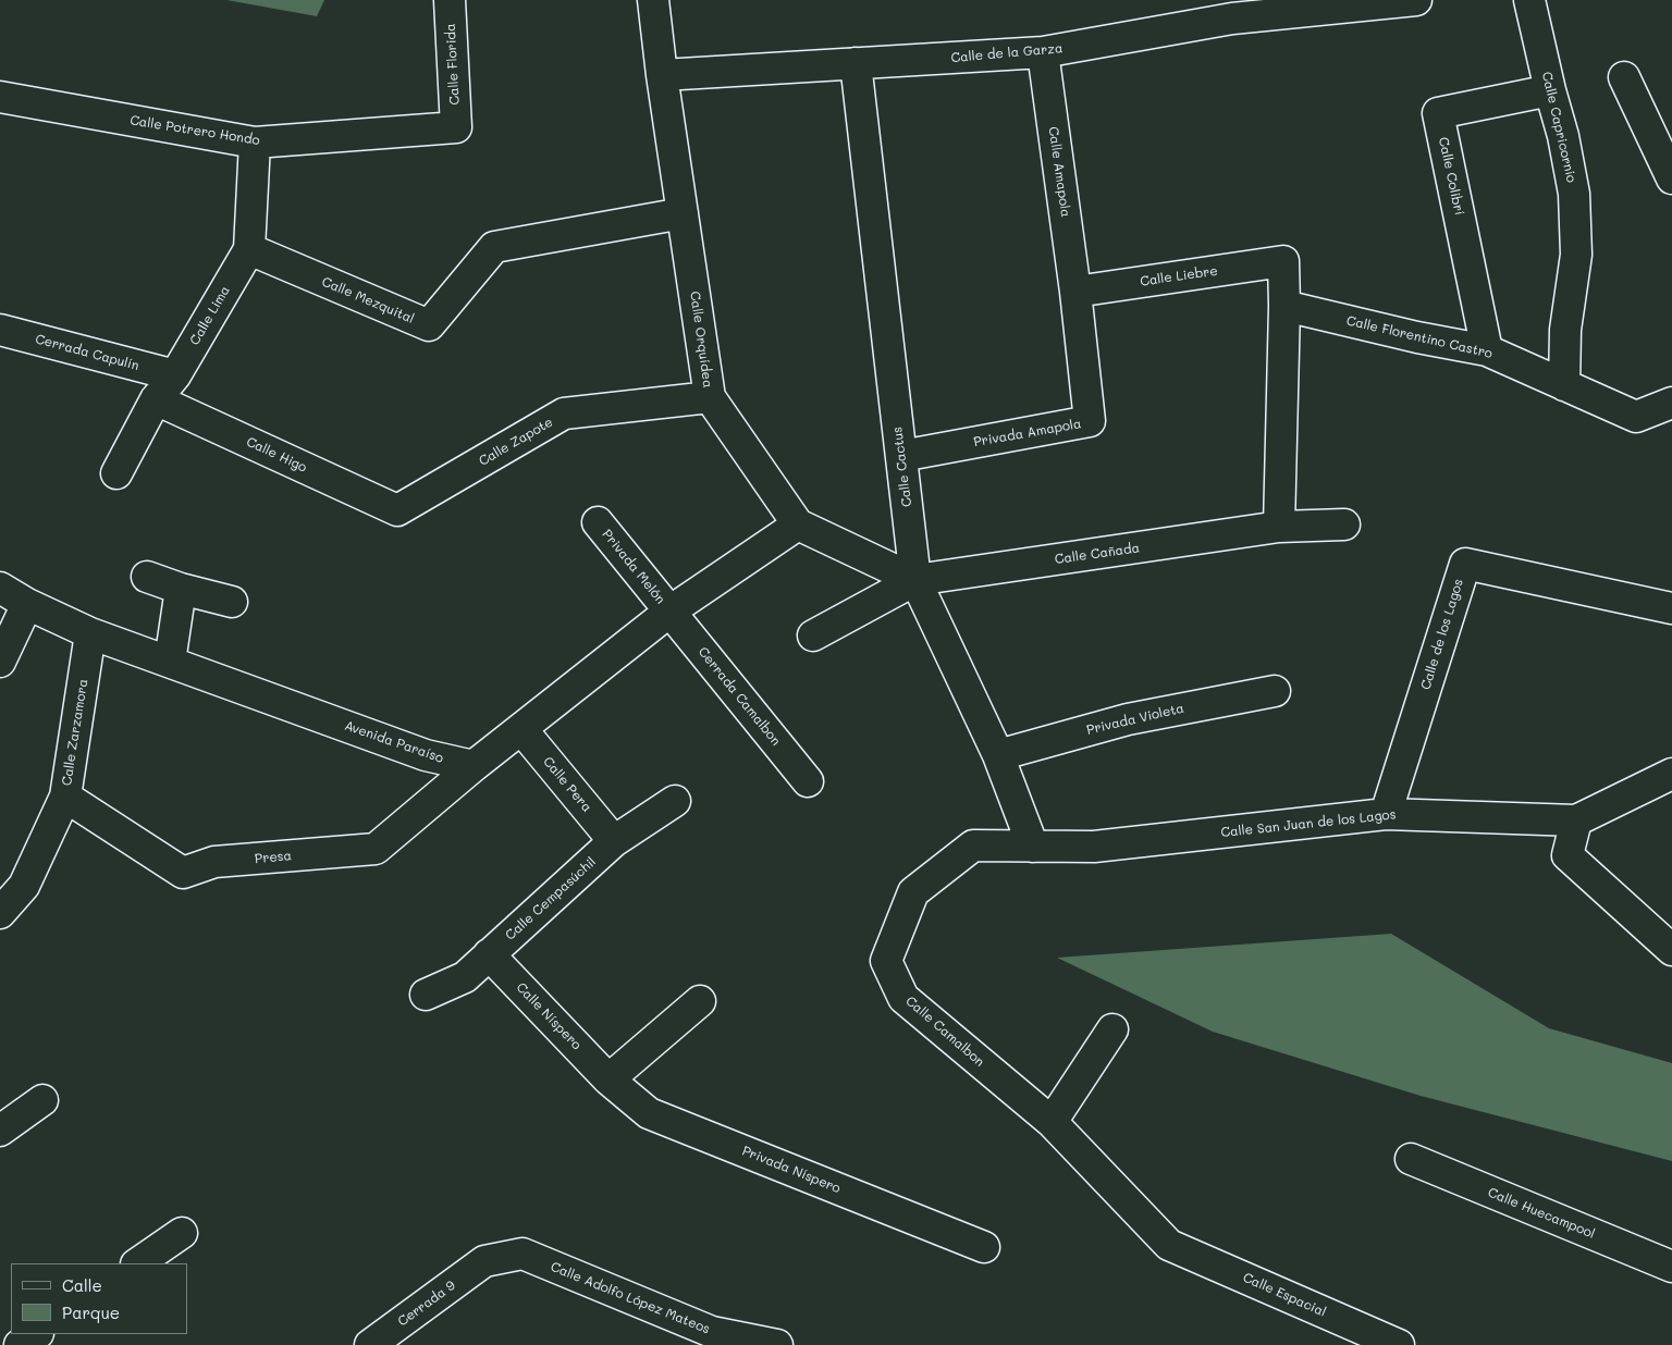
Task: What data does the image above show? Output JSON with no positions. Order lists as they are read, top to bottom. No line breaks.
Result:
{"streets":{"street":["Calle de la Garza","Calle Florida","Calle Capricornio","Calle Potrero Hondo","Calle Amapola","Calle Colibrí","Calle Liebre","Calle Mezquital","Calle Lima","Calle Florentino Castro","Calle Orquídea","Cerrada Capulín","Privada Amapola","Calle Zapote","Calle Higo","Calle Cactus","Calle Cañada","Privada Melón","Calle de los Lagos","Cerrada Camalbon","Privada Violeta","Calle Zarzamora","Avenida Paraíso","Calle Pera","Calle San Juan de los Lagos","Presa","Calle Cempasúchil","Calle Níspero","Calle Camalbon","Privada Níspero","Calle Huecampool","Calle Espacial","Calle Adolfo López Mateos","Cerrada 9"]},"crossings":[["Calle de la Garza","Calle Amapola"],["Calle de la Garza","Calle Orquídea"],["Calle de la Garza","Calle Cactus"],["Calle Florida","Calle Potrero Hondo"],["Calle Capricornio","Calle Colibrí"],["Calle Capricornio","Calle Florentino Castro"],["Calle Potrero Hondo","Calle Lima"],["Calle Amapola","Calle Liebre"],["Calle Amapola","Privada Amapola"],["Calle Colibrí","Calle Florentino Castro"],["Calle Liebre","Calle Florentino Castro"],["Calle Liebre","Privada Amapola"],["Calle Mezquital","Calle Lima"],["Calle Mezquital","Calle Orquídea"],["Calle Lima","Cerrada Capulín"],["Calle Lima","Calle Higo"],["Calle Orquídea","Calle Zapote"],["Privada Amapola","Calle Cactus"],["Calle Zapote","Calle Higo"],["Calle Cactus","Calle Cañada"],["Calle Cactus","Privada Violeta"],["Calle Cactus","Calle San Juan de los Lagos"],["Calle Cactus","Calle Camalbon"],["Privada Melón","Cerrada Camalbon"],["Calle de los Lagos","Calle San Juan de los Lagos"],["Calle Zarzamora","Avenida Paraíso"],["Calle Zarzamora","Presa"],["Avenida Paraíso","Presa"],["Calle Pera","Calle Cempasúchil"],["Calle San Juan de los Lagos","Calle Camalbon"],["Calle Cempasúchil","Calle Níspero"],["Calle Níspero","Privada Níspero"],["Calle Camalbon","Calle Espacial"],["Calle Adolfo López Mateos","Cerrada 9"]],"legend":["Calle","Parque"]}
